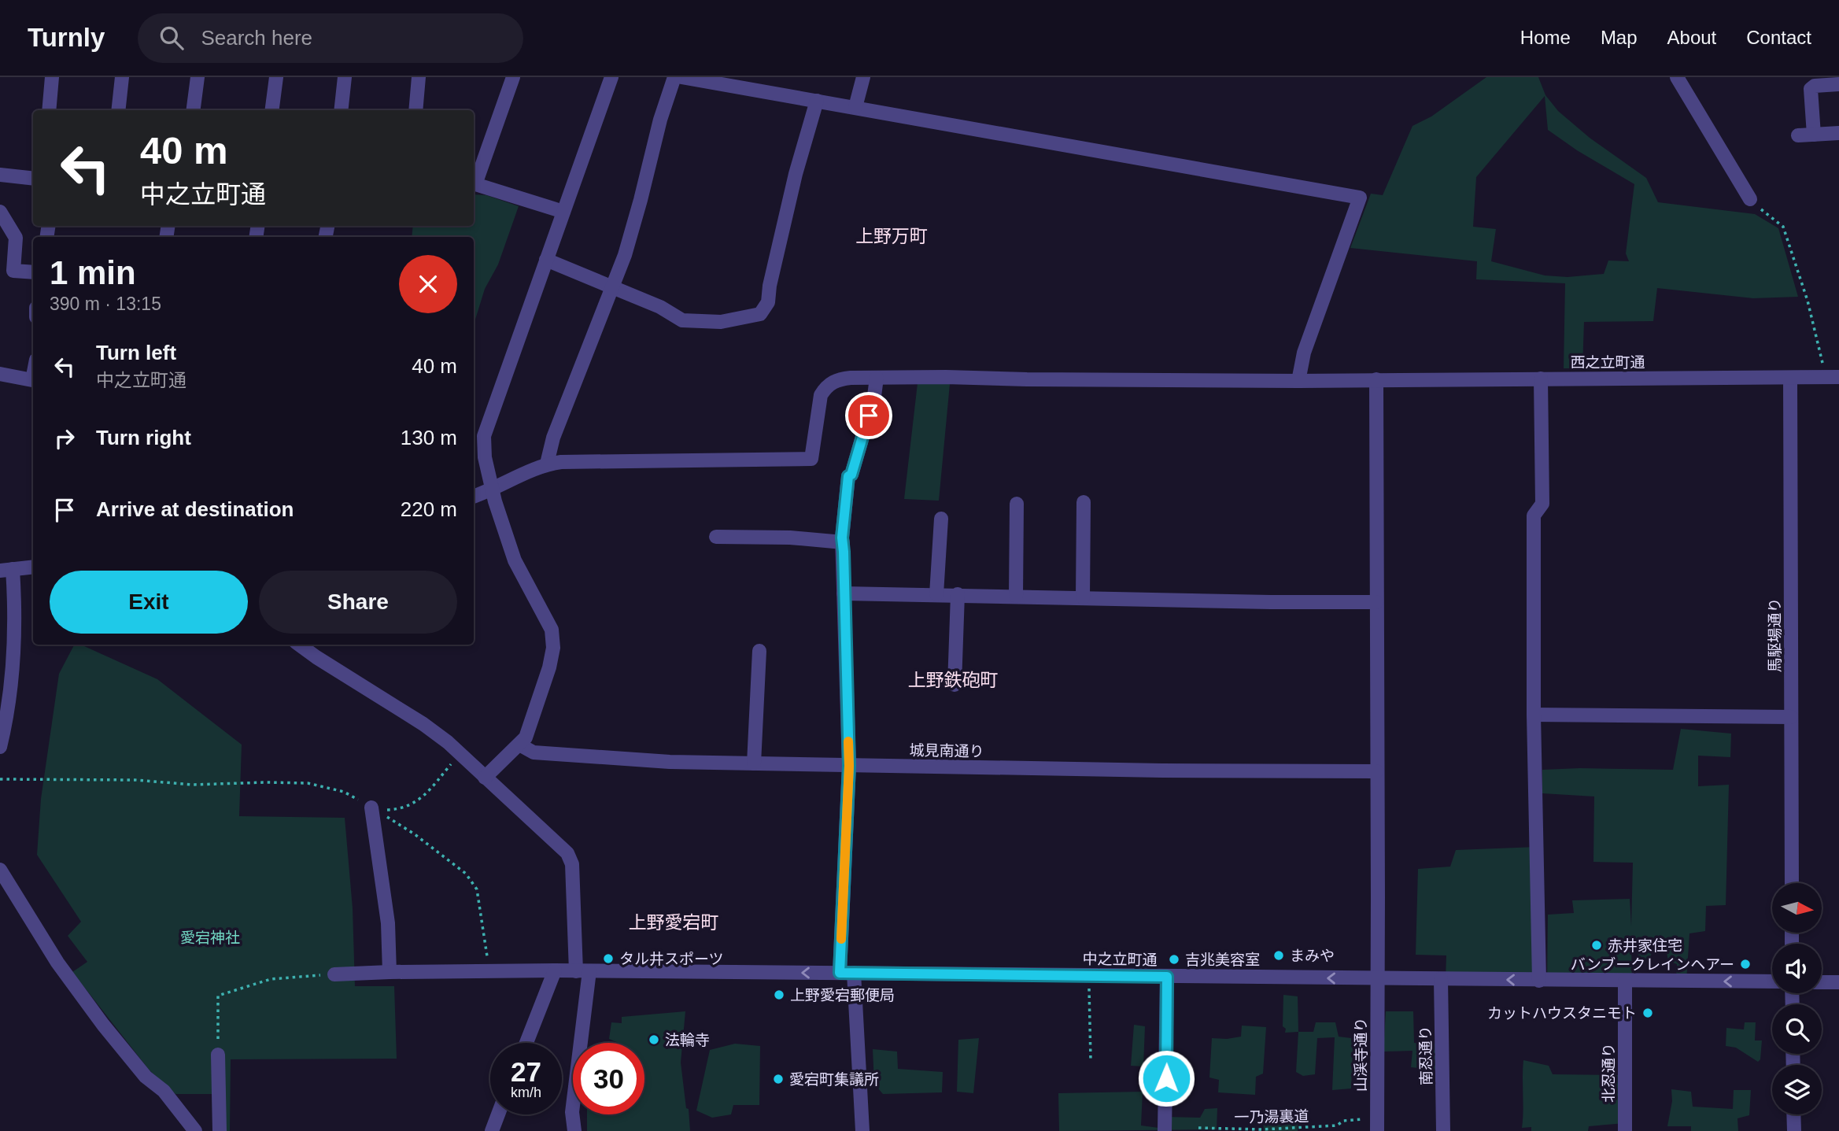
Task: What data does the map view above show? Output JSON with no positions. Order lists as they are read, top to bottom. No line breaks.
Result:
{"streets":{"street":["西之立町通","馬駆場通り","城見南通り","中之立町通","山渓寺通り","南忍通り","北忍通り"],"path":["一乃湯裏道"]},"crossings":[["西之立町通","馬駆場通り"],["西之立町通","山渓寺通り"],["城見南通り","山渓寺通り"],["中之立町通","山渓寺通り"],["中之立町通","南忍通り"],["中之立町通","北忍通り"],["山渓寺通り","一乃湯裏道"]],"one_way":["中之立町通"],"districts":["上野万町","上野鉄砲町","上野愛宕町"],"parks":["愛宕神社"],"places":["赤井家住宅","まみや","タル井スポーツ","吉兆美容室","バンブークレインヘアー","上野愛宕郵便局","カットハウスタニモト","法輪寺","愛宕町集議所"],"north":"right","page":{"header":"Turnly","search":"Search here","nav":["Home","Map","About","Contact"],"turn":["40 m","中之立町通"],"heading":["1 min","390 m · 13:15"],"list":[{"name":"Turn left","note":"中之立町通","value":"40 m"},{"name":"Turn right","value":"130 m"},{"name":"Arrive at destination","value":"220 m"}],"buttons":["Exit","Share"],"speed":"27 km/h","limit":"30"}}
